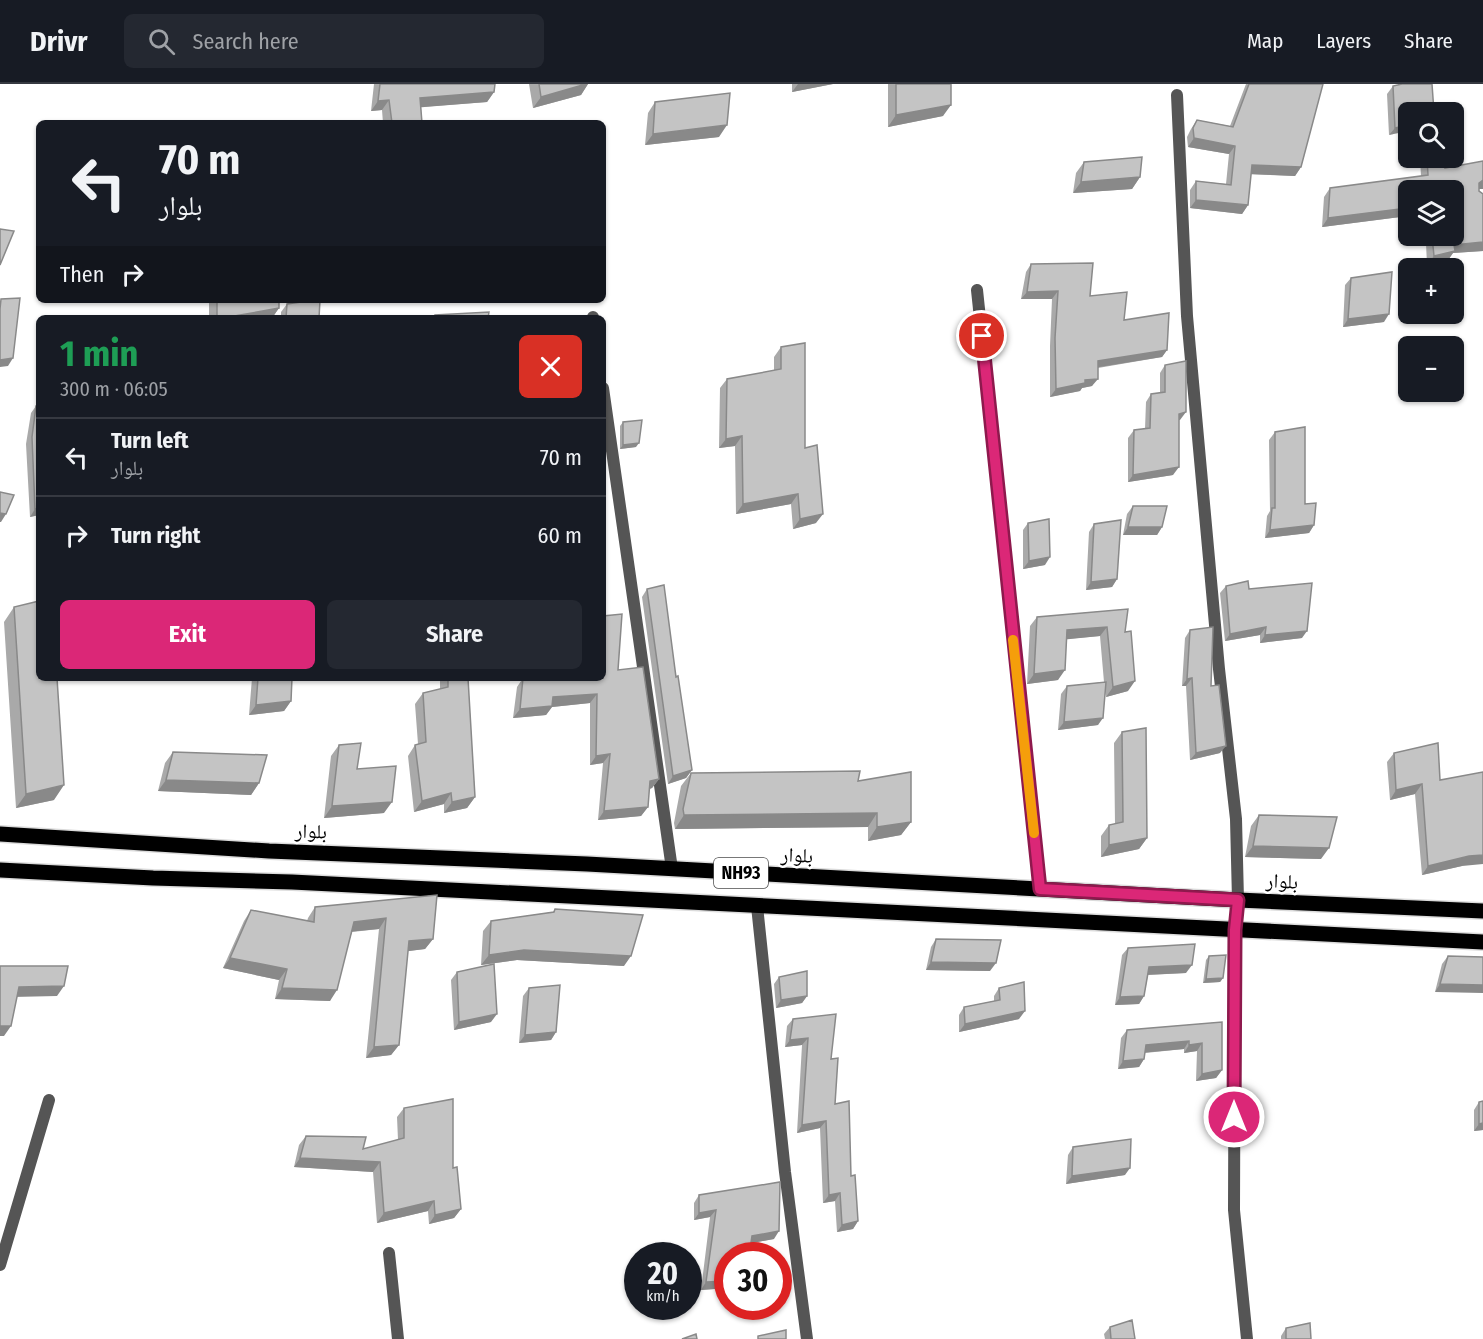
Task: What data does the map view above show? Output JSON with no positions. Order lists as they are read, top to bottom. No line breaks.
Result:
{"streets":{"main road":["بلوار","NH93"]},"page":{"header":"Drivr","search":"Search here","nav":["Map","Layers","Share"],"map_buttons":["+","−"],"turn":["70 m","بلوار"],"then":"Then","heading":["1 min","300 m · 06:05"],"list":[{"name":"Turn left","note":"بلوار","value":"70 m"},{"name":"Turn right","value":"60 m"}],"buttons":["Exit","Share"],"speed":"20 km/h","limit":"30"}}
